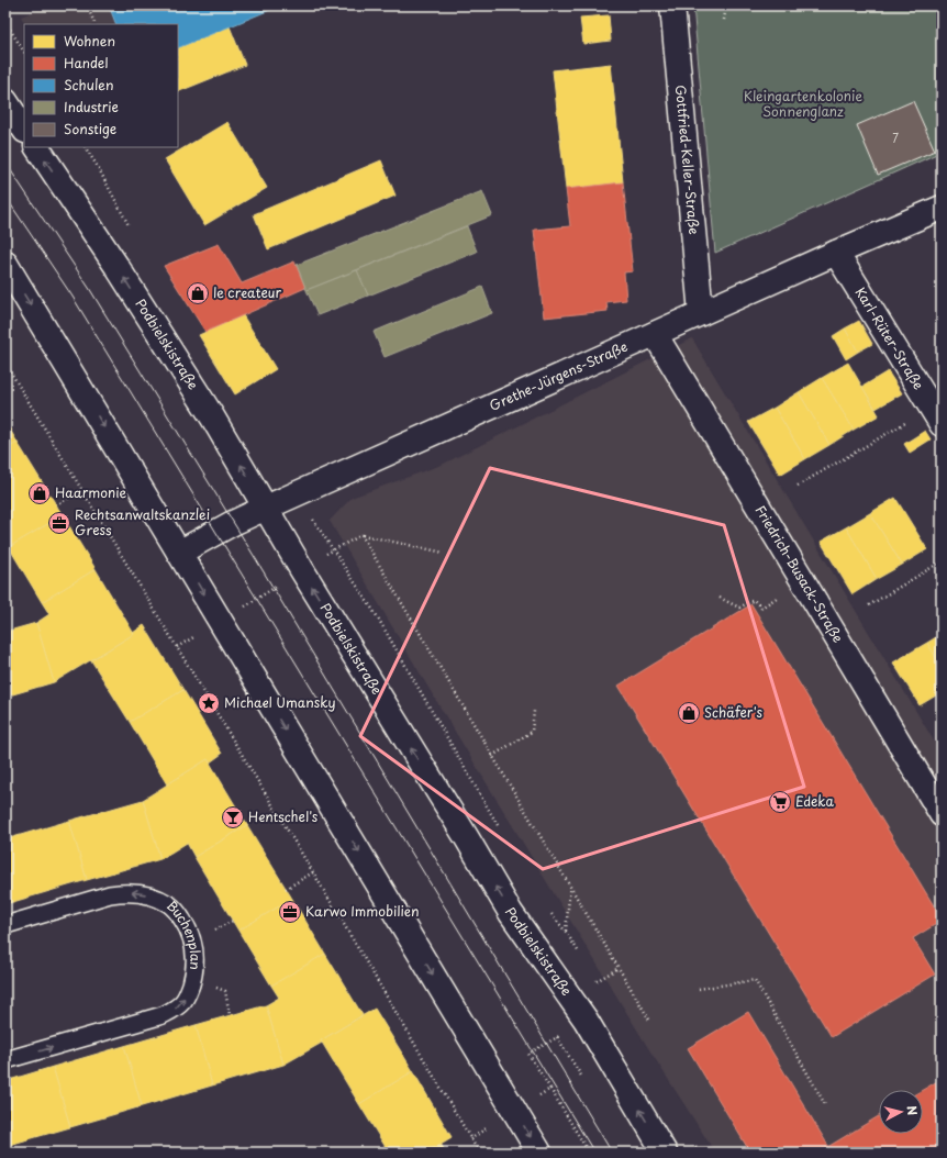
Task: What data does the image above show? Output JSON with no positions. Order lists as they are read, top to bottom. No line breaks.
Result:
{"streets":{"main road":["Gottfried-Keller-Straße","Karl-Rüter-Straße","Podbielskistraße","Grethe-Jürgens-Straße","Friedrich-Busack-Straße"],"lane":["Buchenplan"]},"crossings":[["Gottfried-Keller-Straße","Grethe-Jürgens-Straße"],["Karl-Rüter-Straße","Grethe-Jürgens-Straße"],["Podbielskistraße","Grethe-Jürgens-Straße"],["Grethe-Jürgens-Straße","Friedrich-Busack-Straße"]],"parks":["Kleingartenkolonie Sonnenglanz"],"places":{"shop":["le createur","Haarmonie","Schäfer's"],"office":["Rechtsanwaltskanzlei Gress","Karwo Immobilien"],"place":["Michael Umansky"],"supermarket":["Edeka"],"bar":["Hentschel's"]},"house_numbers":["7"],"legend":["Wohnen","Handel","Schulen","Industrie","Sonstige"],"north":"right"}
